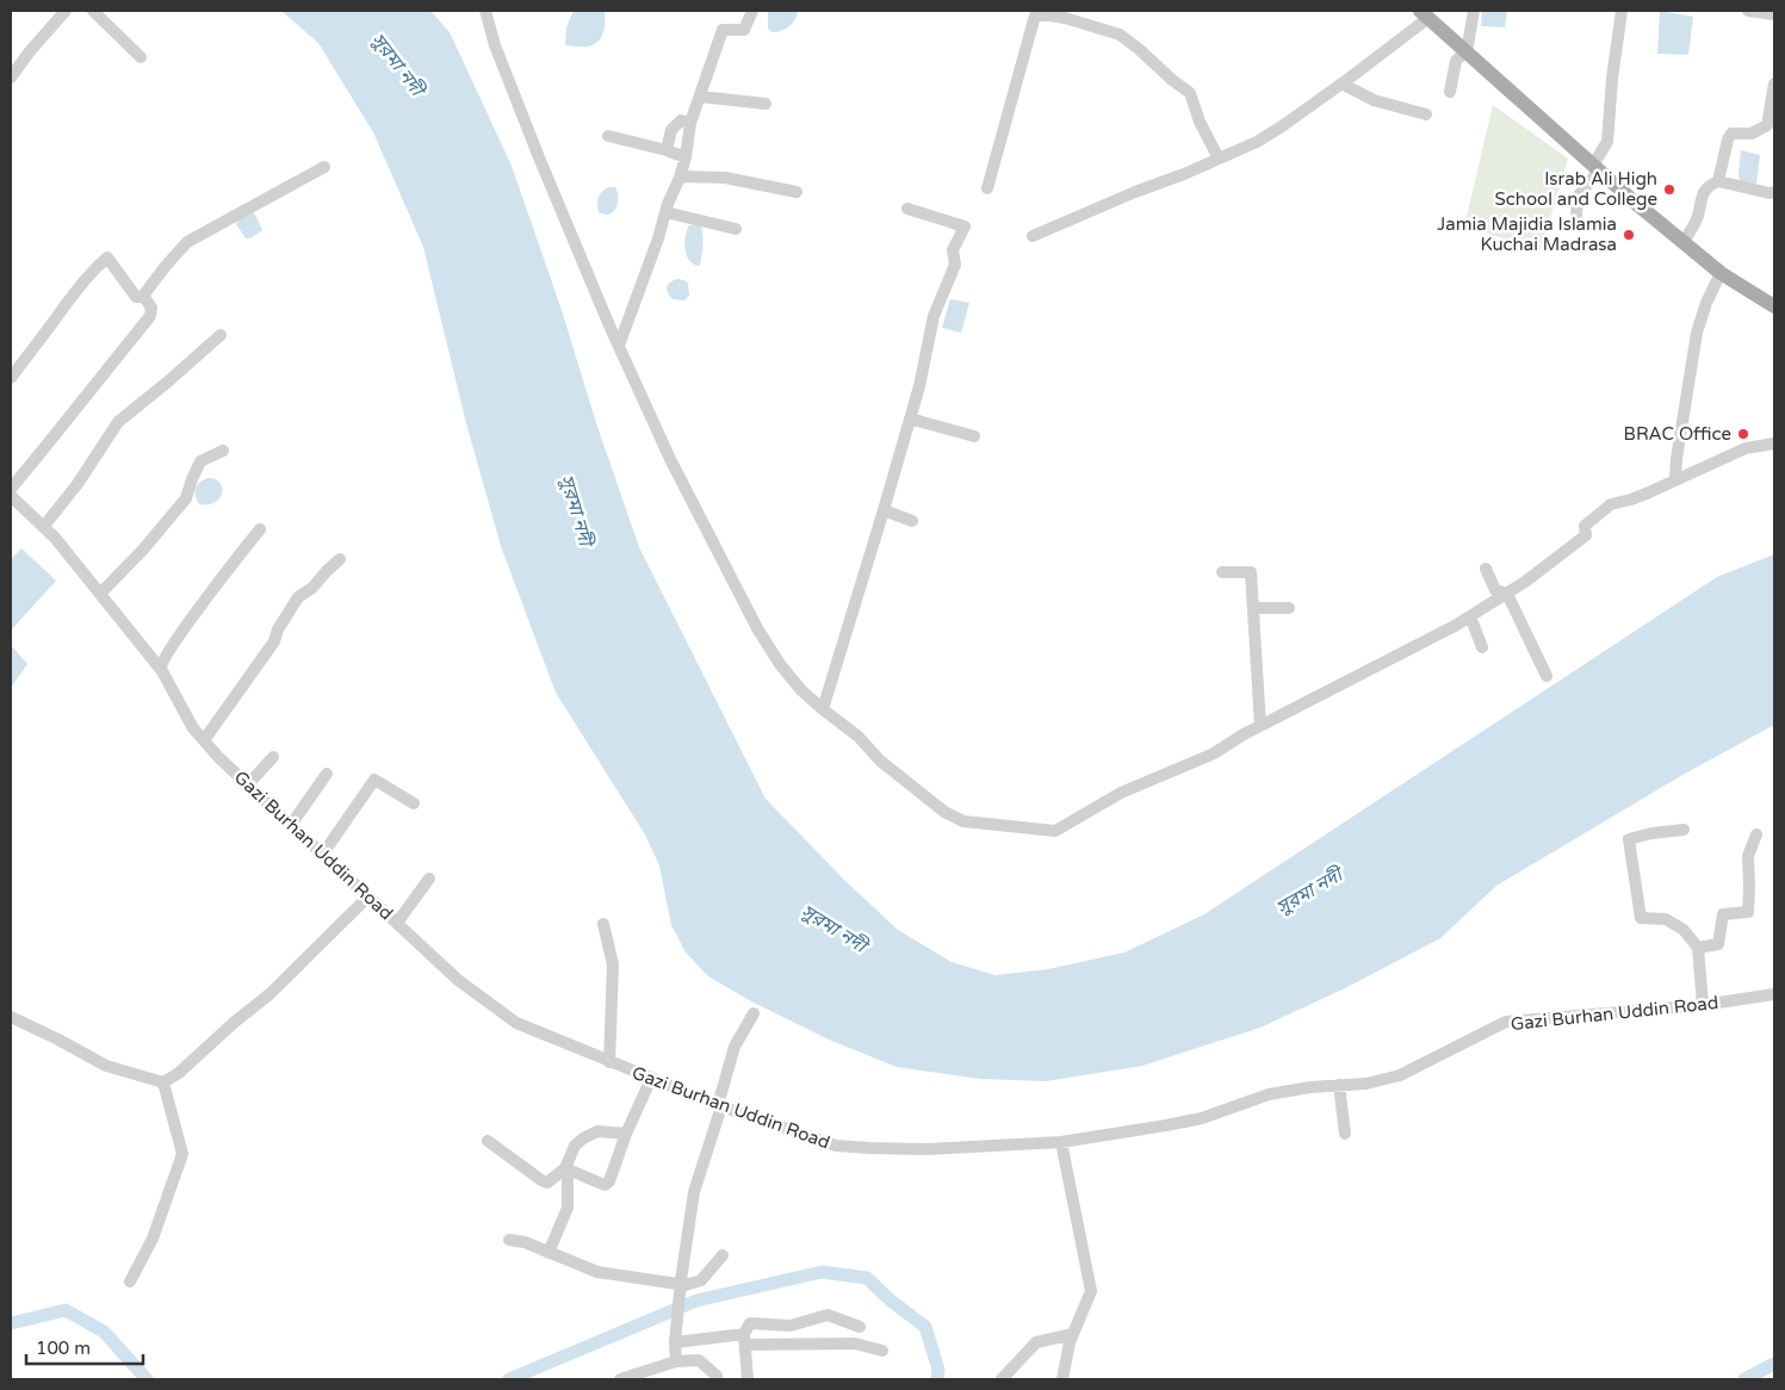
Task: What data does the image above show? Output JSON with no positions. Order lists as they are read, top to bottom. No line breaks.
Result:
{"streets":{"street":["Gazi Burhan Uddin Road"]},"water":["সুরমা নদী"],"places":["Israb Ali High School and College","Jamia Majidia Islamia Kuchai Madrasa","BRAC Office"],"scale_bar":"100 m"}
